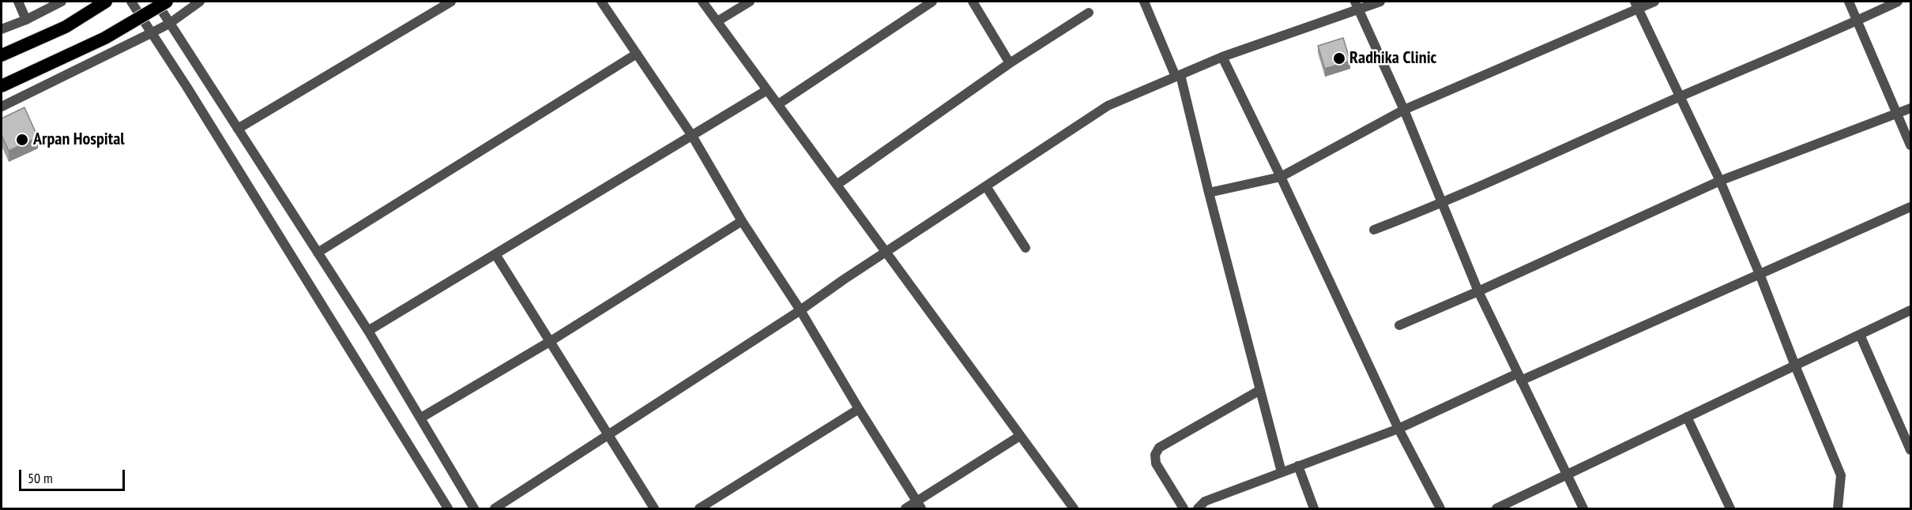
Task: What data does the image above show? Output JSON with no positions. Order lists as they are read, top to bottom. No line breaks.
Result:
{"places":["Radhika Clinic","Arpan Hospital"],"scale_bar":"50 m"}
